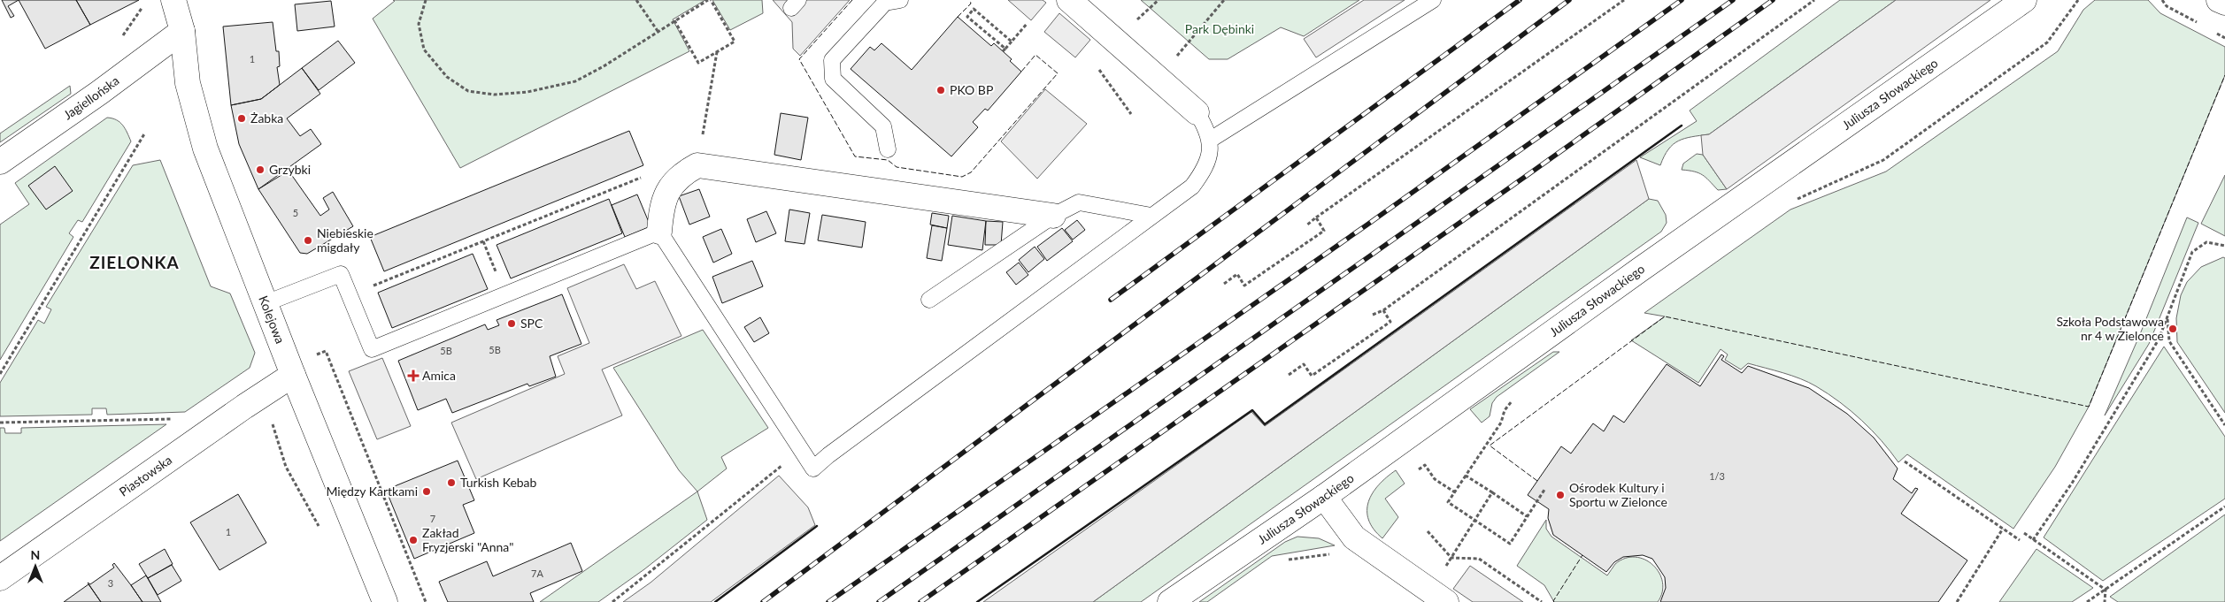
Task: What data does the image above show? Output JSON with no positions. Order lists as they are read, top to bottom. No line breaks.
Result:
{"streets":{"street":["Juliusza Słowackiego","Jagiellońska","Kolejowa","Piastowska"]},"crossings":[["Jagiellońska","Kolejowa"],["Kolejowa","Piastowska"]],"districts":["ZIELONKA"],"parks":["Park Dębinki"],"places":{"other":["PKO BP","Żabka","Grzybki","Niebieskie migdały","SPC","Szkoła Podstawowa nr 4 w Zielonce","Turkish Kebab","Między Kartkami","Ośrodek Kultury i Sportu w Zielonce","Zakład Fryzjerski \"Anna\""],"health":["Amica"]},"house_numbers":["1","5","5B","5B","1/3","7","1","7A","3"],"north":"top"}
